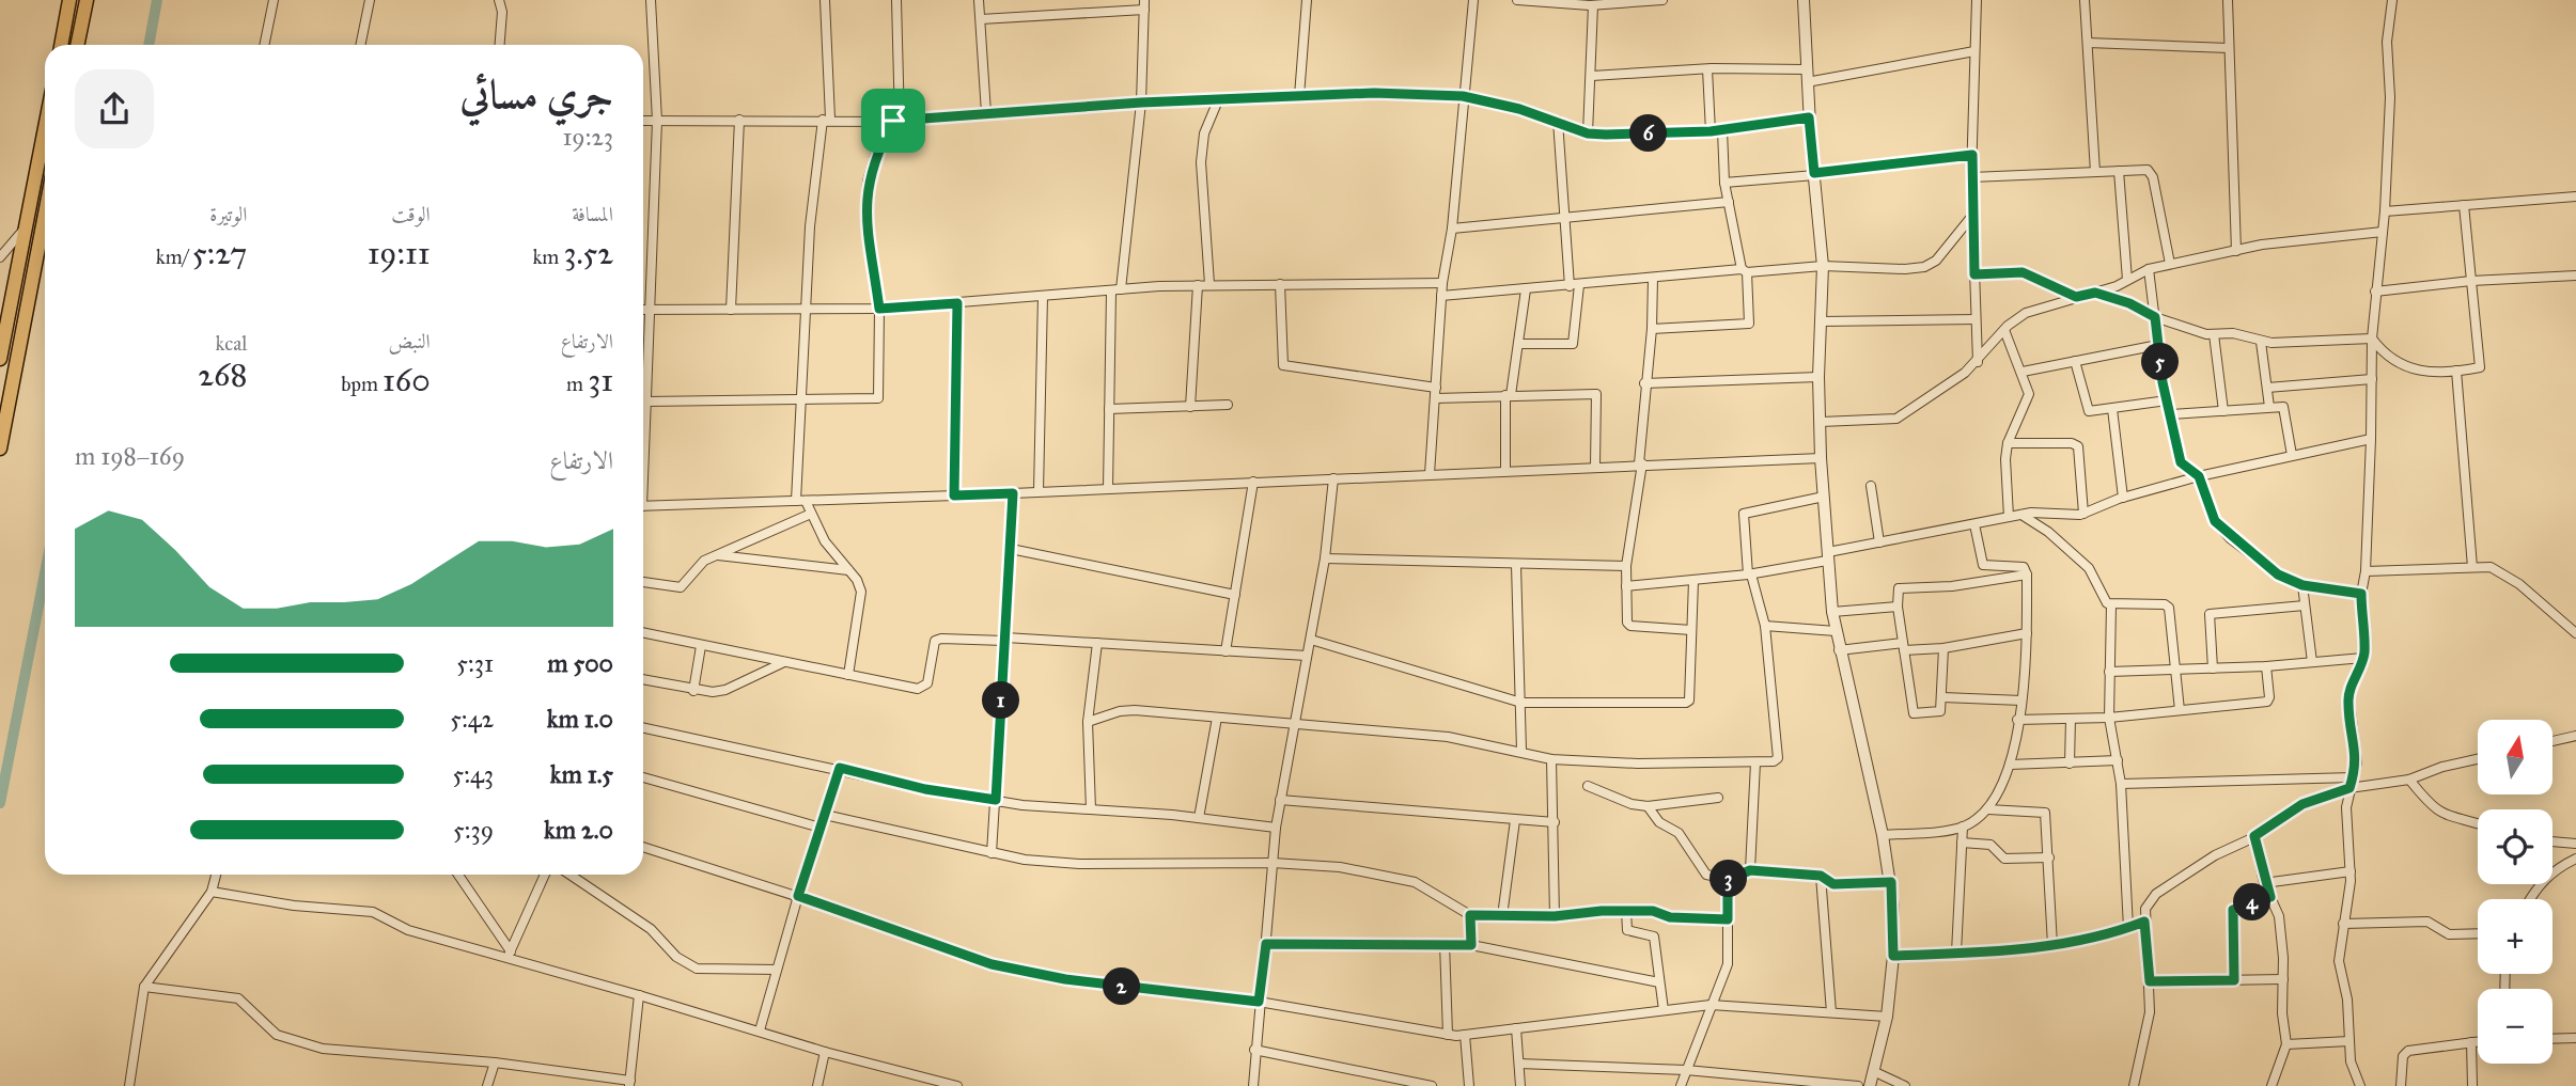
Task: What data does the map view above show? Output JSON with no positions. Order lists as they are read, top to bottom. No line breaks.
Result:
{"north":"top","page":{"heading":["جري مسائي","19:23"],"pins":["6","5","1","3","4","2"],"stats":[["المسافة","3.52 km"],["الوقت","19:11"],["الوتيرة","5:27 /km"],["الارتفاع","31 m"],["النبض","160 bpm"],["kcal","268"]],"chart":["الارتفاع","169–198 m"],"list":[{"name":"500 m","note":"5:31"},{"name":"1.0 km","note":"5:42"},{"name":"1.5 km","note":"5:43"},{"name":"2.0 km","note":"5:39"}],"map_buttons":["+","−"]}}
